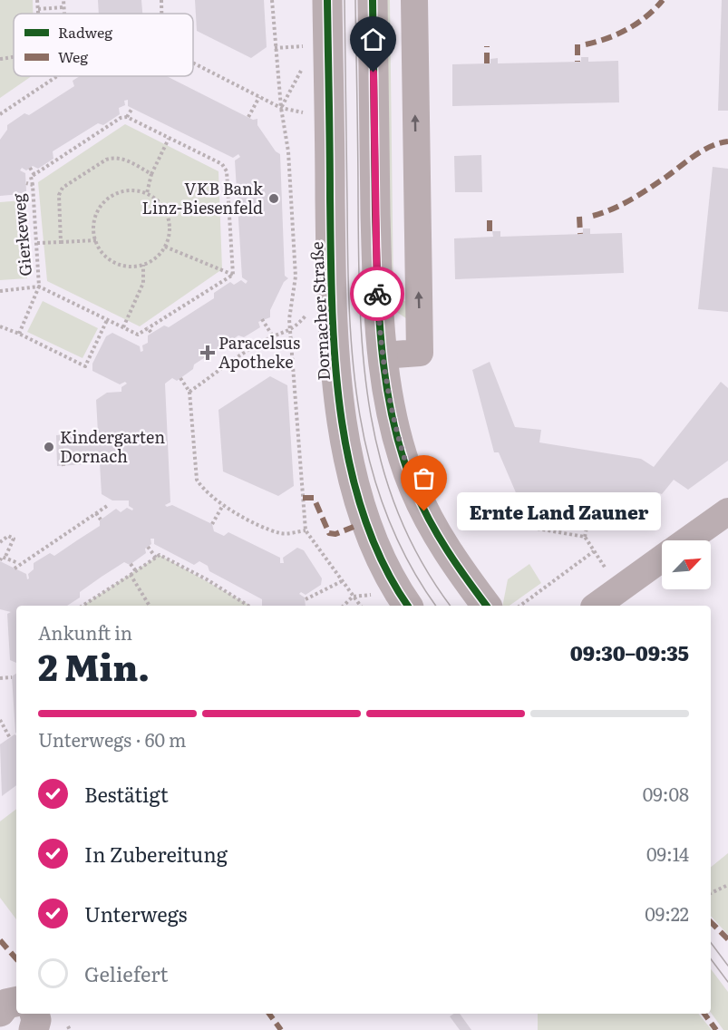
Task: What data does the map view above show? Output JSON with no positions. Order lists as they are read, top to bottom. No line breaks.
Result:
{"streets":{"street":["Dornacher Straße"],"path":["Gierkeweg"]},"places":{"other":["VKB Bank Linz-Biesenfeld","Kindergarten Dornach","Ernte Land Zauner"],"health":["Paracelsus Apotheke"]},"legend":["Radweg","Weg"],"north":"top right","page":{"bubble":"Ernte Land Zauner","heading":["2 Min.","Ankunft in","09:30–09:35"],"bar":"Unterwegs · 60 m","list":[["Bestätigt","09:08"],["In Zubereitung","09:14"],["Unterwegs","09:22"],"Geliefert"]}}
